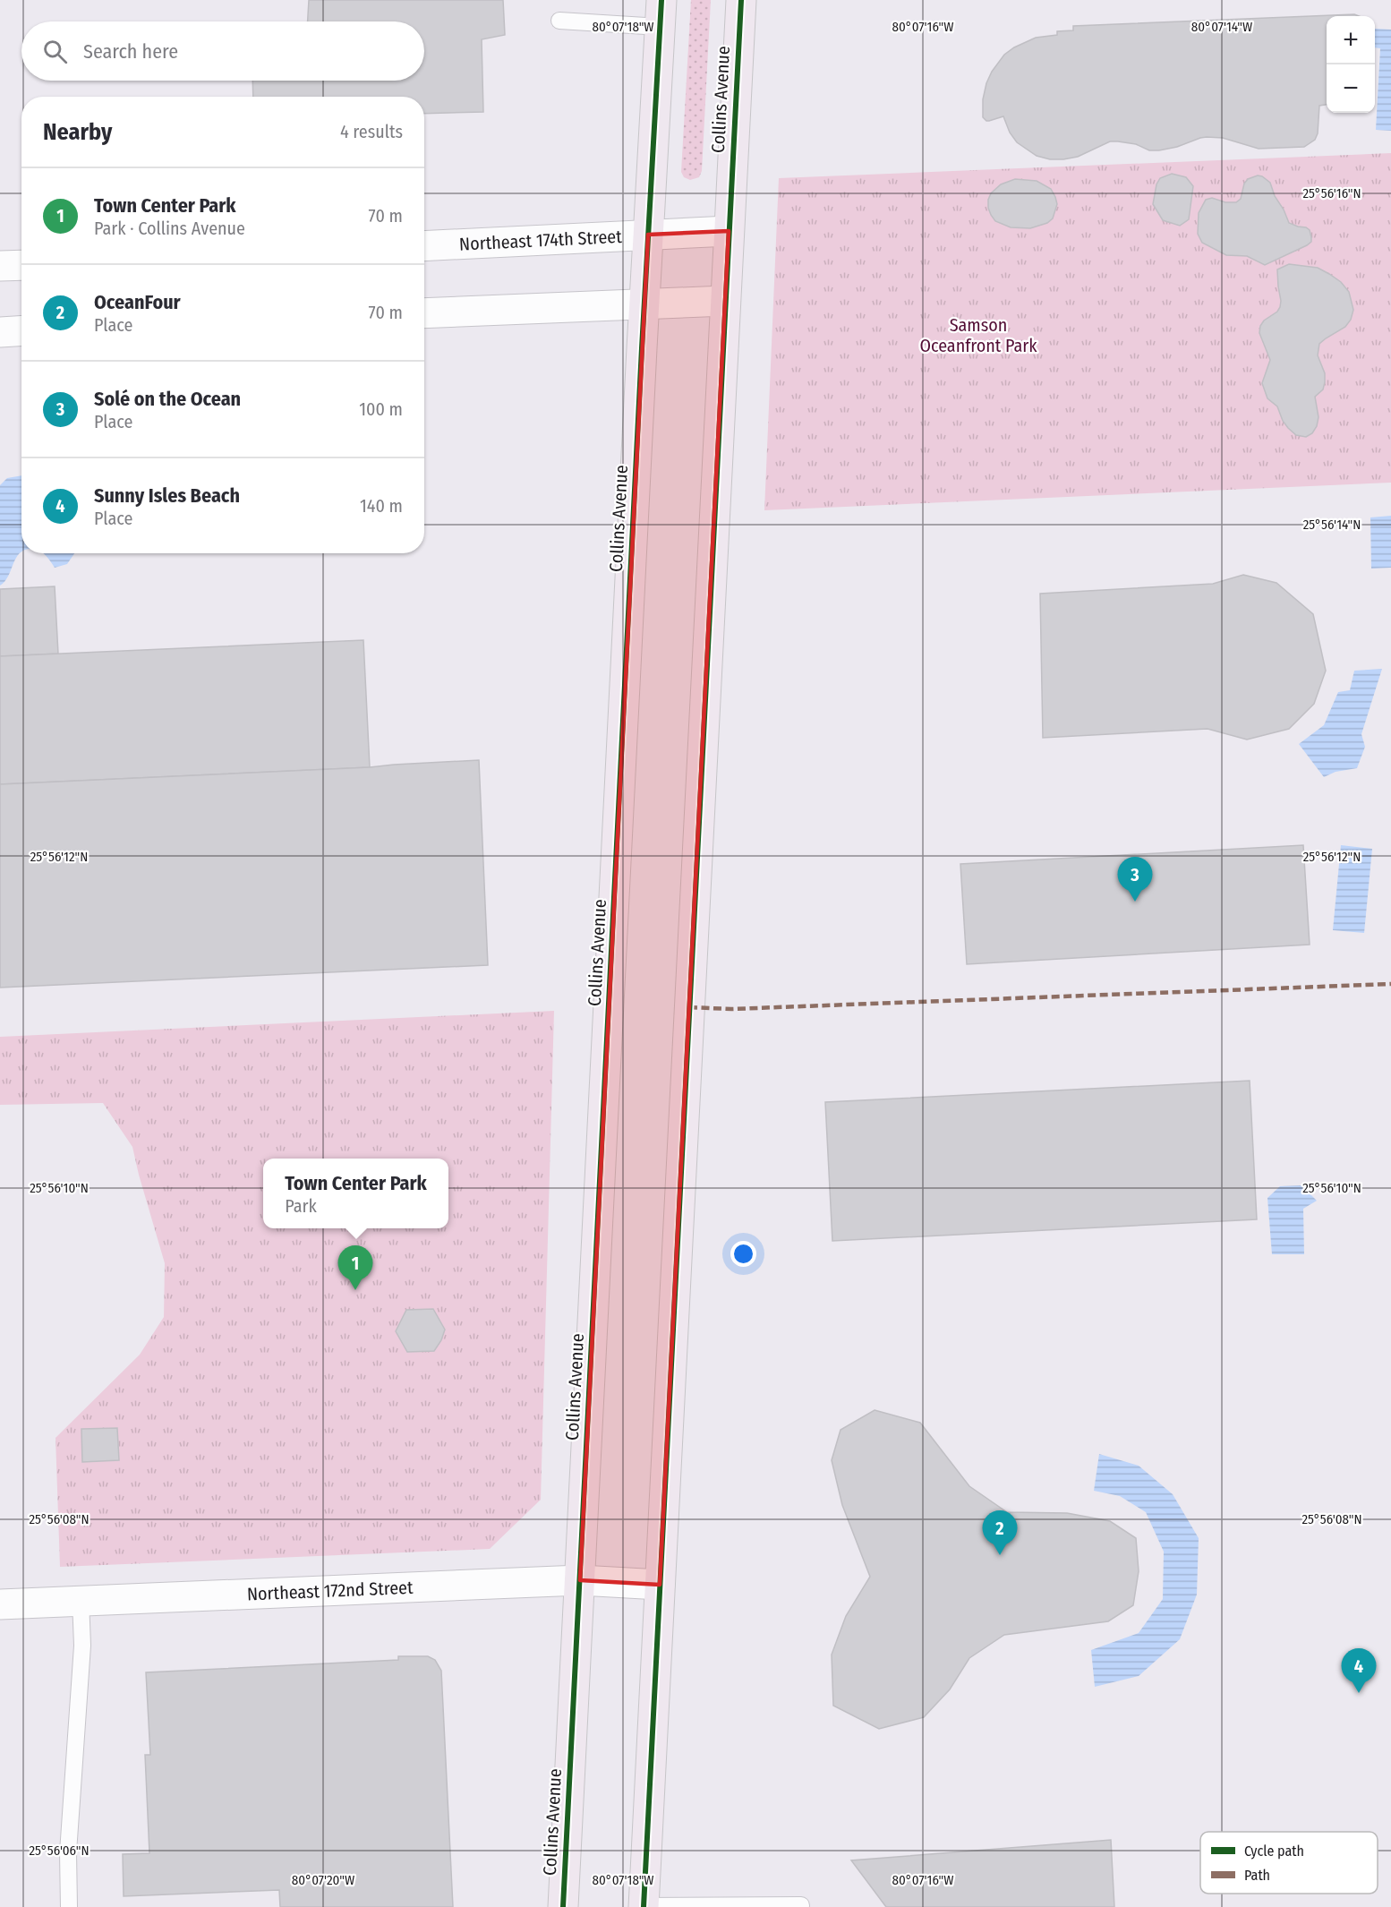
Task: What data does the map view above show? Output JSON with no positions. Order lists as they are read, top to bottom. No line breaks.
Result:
{"streets":{"main road":["Collins Avenue"],"street":["Northeast 174th Street","Northeast 172nd Street"]},"crossings":[["Collins Avenue","Northeast 174th Street"],["Collins Avenue","Northeast 172nd Street"]],"parks":["Samson Oceanfront Park"],"legend":["Cycle path","Path"],"page":{"map_buttons":["+","−"],"search":"Search here","heading":["Nearby","4 results"],"list":[{"mark":"1","name":"Town Center Park","note":"Park · Collins Avenue","value":"70 m"},{"mark":"2","name":"OceanFour","note":"Place","value":"70 m"},{"mark":"3","name":"Solé on the Ocean","note":"Place","value":"100 m"},{"mark":"4","name":"Sunny Isles Beach","note":"Place","value":"140 m"}],"pins":["3","1","2","4"],"popup":["Town Center Park","Park"]},"coordinates":["80°07'18\"W","80°07'16\"W","80°07'14\"W","25°56'16\"N","25°56'14\"N","25°56'12\"N","25°56'10\"N","25°56'08\"N","25°56'06\"N","80°07'20\"W"]}
